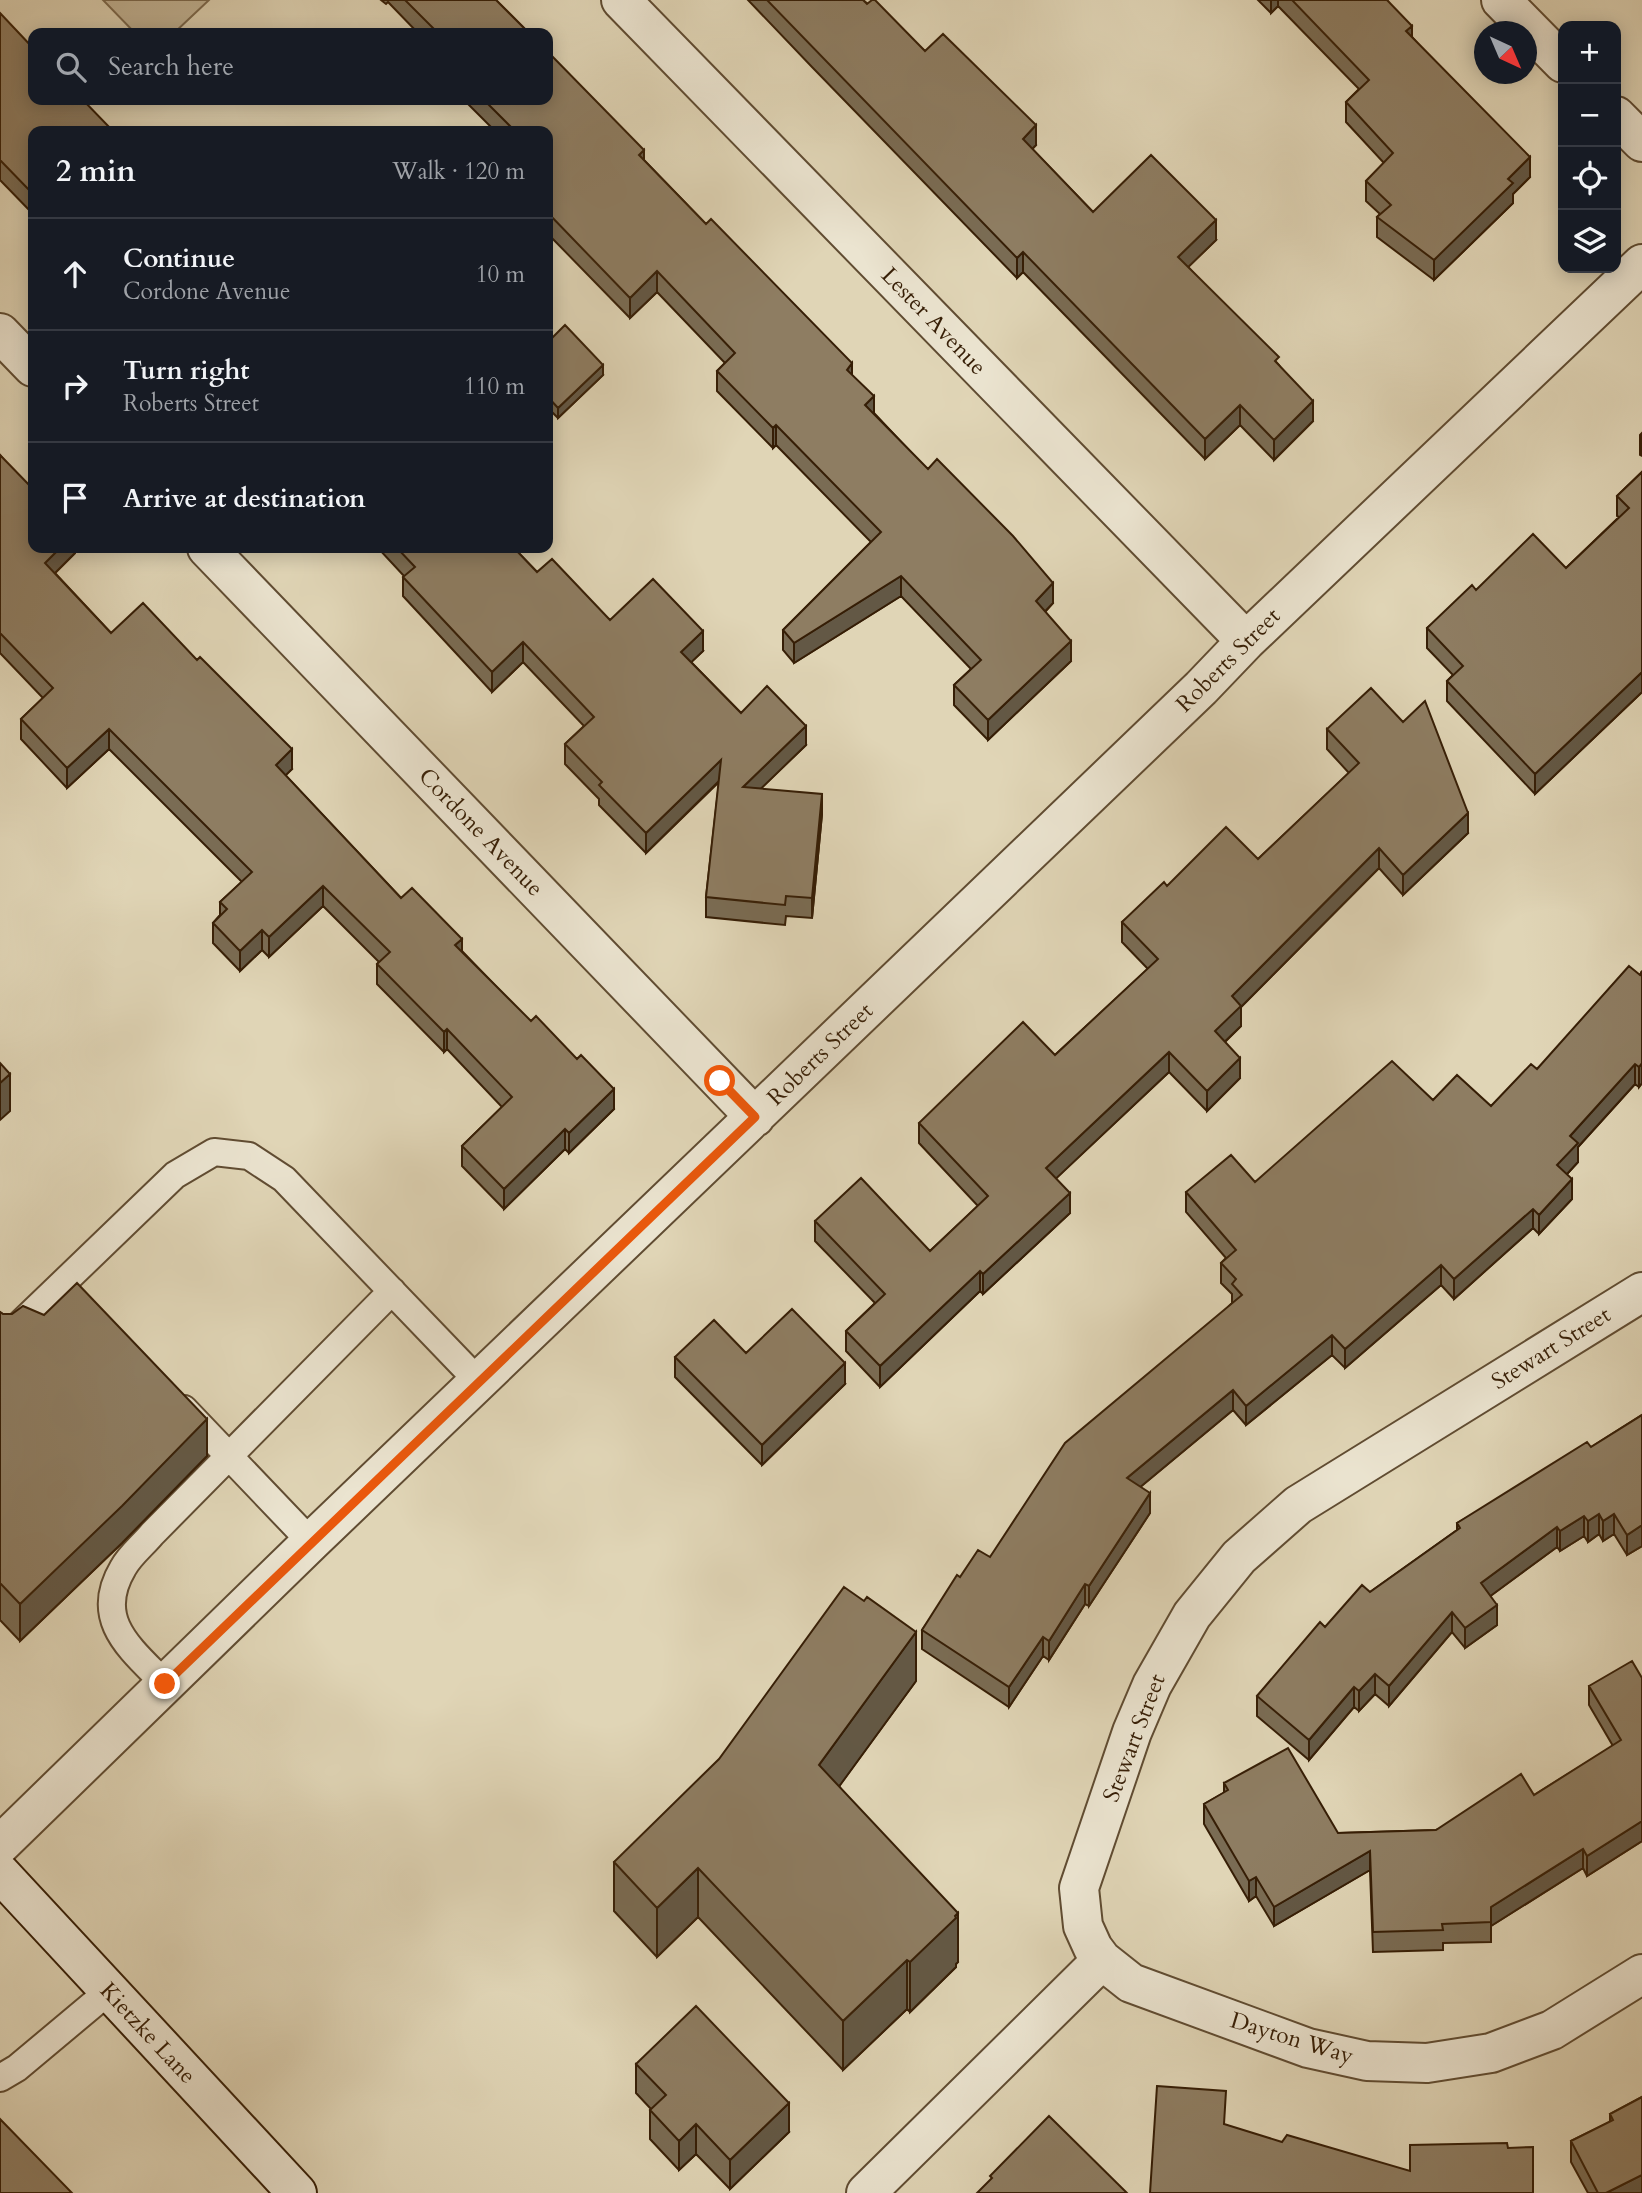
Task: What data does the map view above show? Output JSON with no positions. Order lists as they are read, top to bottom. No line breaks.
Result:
{"streets":{"street":["Lester Avenue","Roberts Street","Cordone Avenue","Stewart Street","Kietzke Lane","Dayton Way"]},"crossings":[["Lester Avenue","Roberts Street"],["Roberts Street","Cordone Avenue"],["Stewart Street","Dayton Way"]],"north":"bottom right","page":{"map_buttons":["+","−"],"search":"Search here","heading":["2 min","Walk · 120 m"],"list":[["Continue","Cordone Avenue","10 m"],["Turn right","Roberts Street","110 m"],"Arrive at destination"]}}
